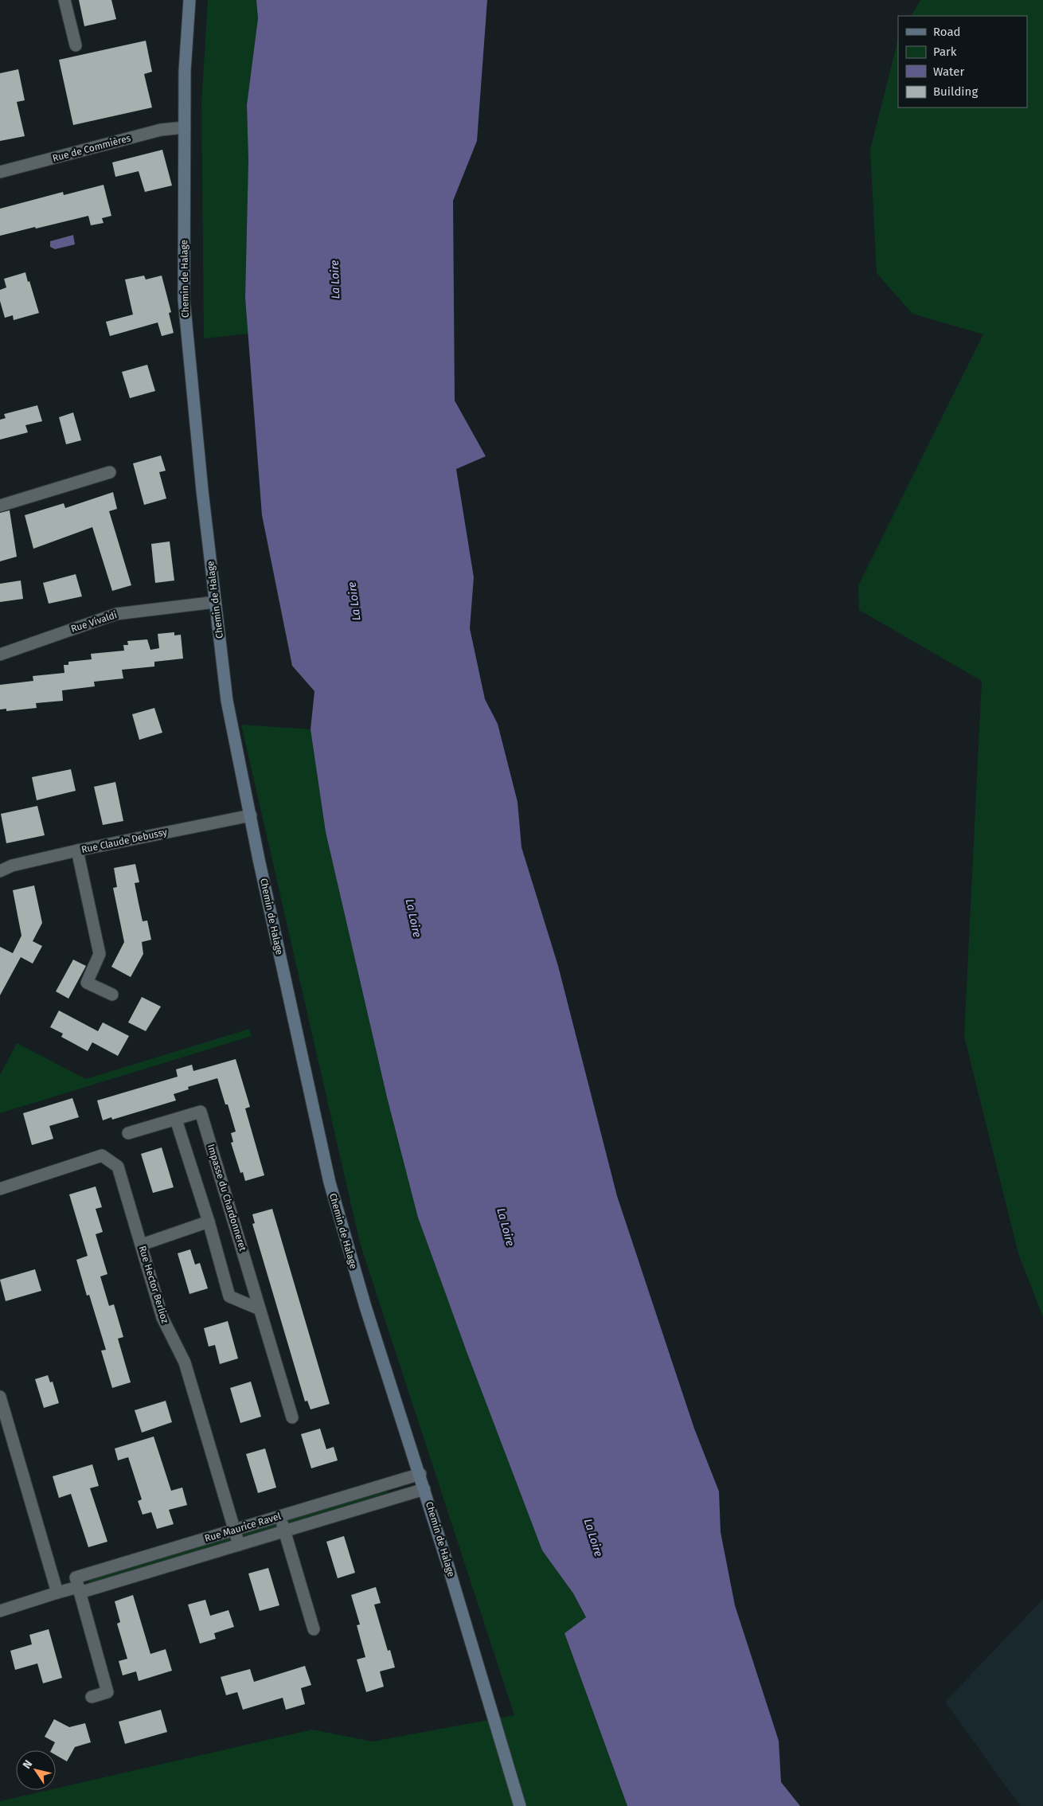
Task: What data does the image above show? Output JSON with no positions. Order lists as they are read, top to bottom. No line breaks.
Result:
{"streets":{"main road":["Chemin de Halage"],"street":["Rue de Commières","Rue Vivaldi","Rue Claude Debussy","Impasse du Chardonneret","Rue Hector Berlioz","Rue Maurice Ravel"]},"crossings":[["Rue de Commières","Chemin de Halage"],["Chemin de Halage","Rue Vivaldi"],["Chemin de Halage","Rue Claude Debussy"],["Chemin de Halage","Rue Maurice Ravel"],["Rue Hector Berlioz","Rue Maurice Ravel"]],"water":["La Loire"],"legend":["Road","Park","Water","Building"],"north":"top left"}
